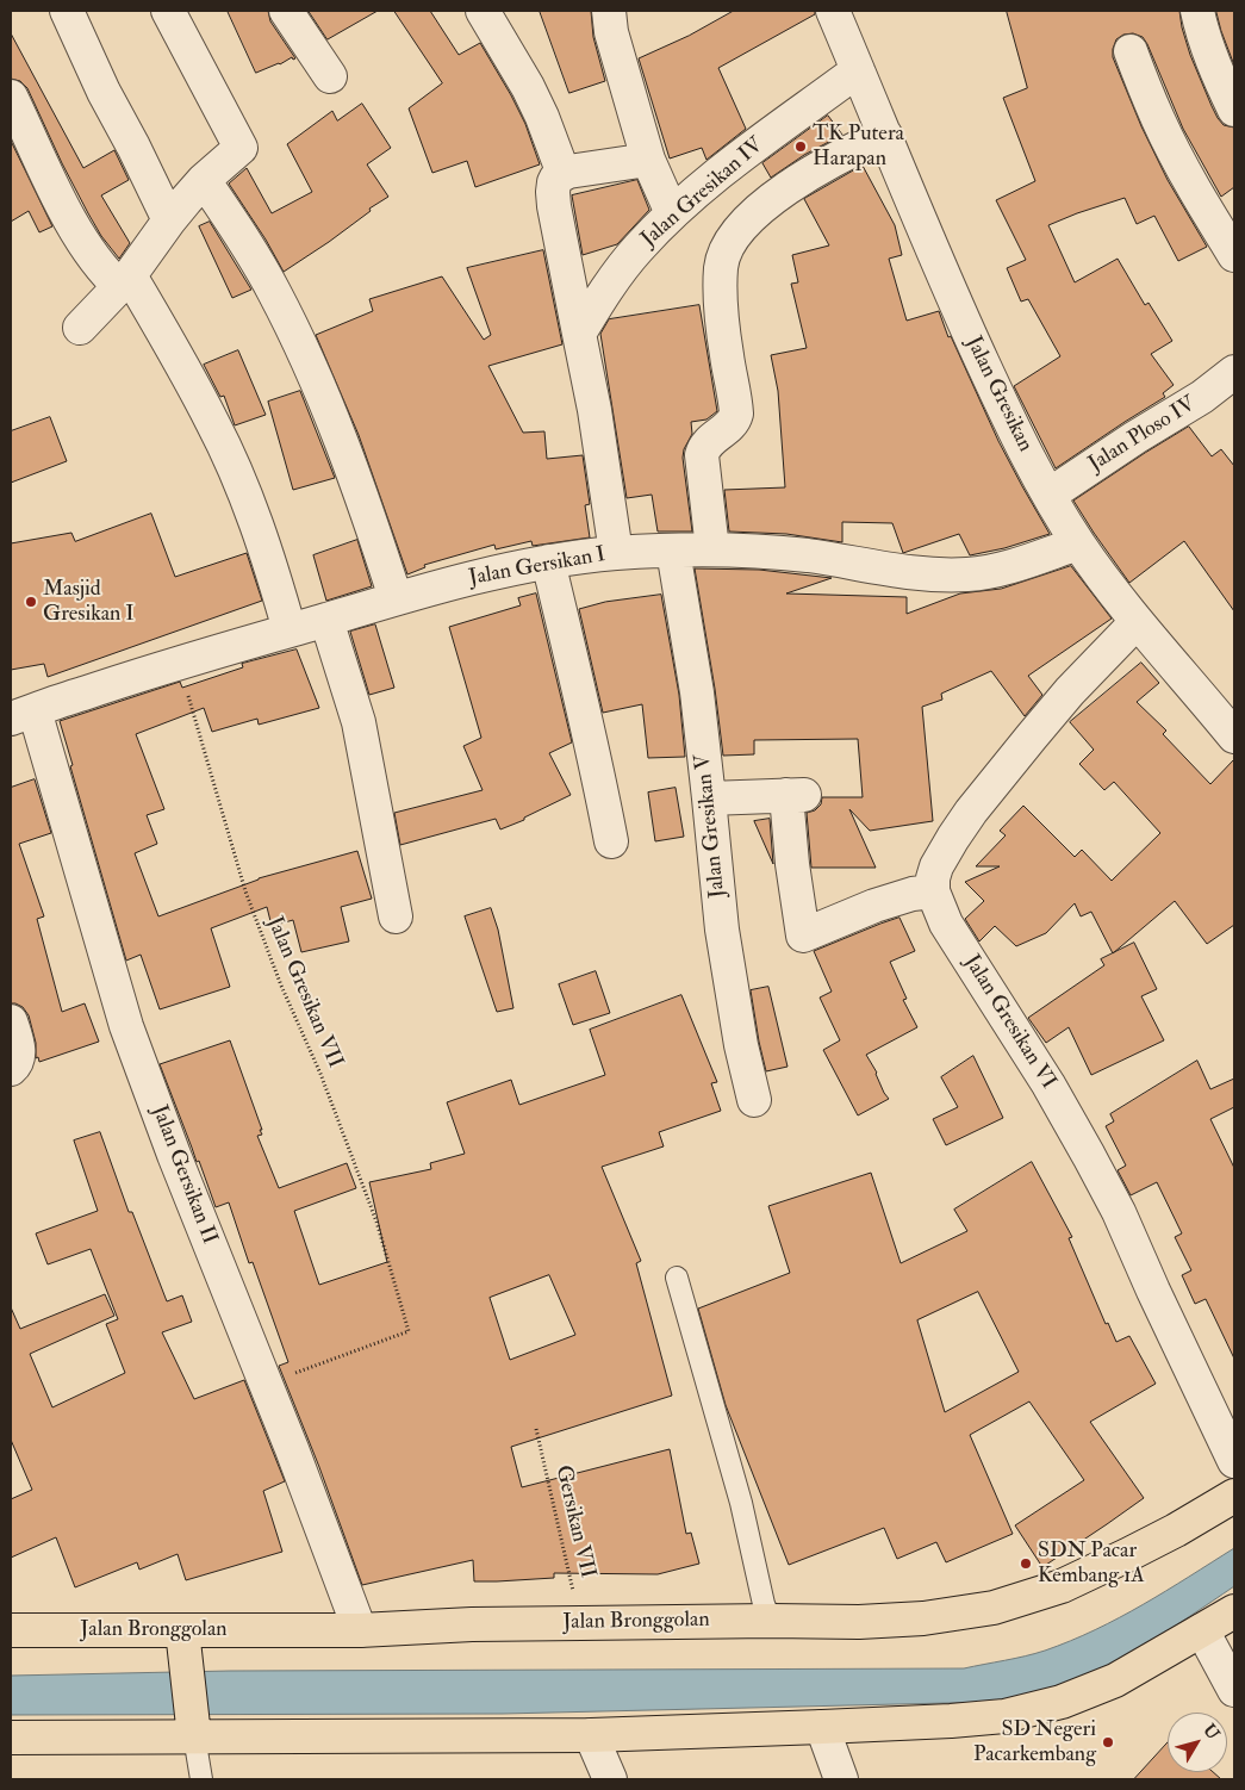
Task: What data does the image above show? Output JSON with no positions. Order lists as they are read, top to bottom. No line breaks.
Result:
{"streets":{"main road":["Jalan Bronggolan"],"street":["Jalan Gresikan IV","Jalan Gresikan","Jalan Ploso IV","Jalan Gersikan I","Jalan Gresikan V","Jalan Gresikan VI","Jalan Gersikan II"],"path":["Jalan Gresikan VII","Gersikan VII"]},"crossings":[["Jalan Gresikan IV","Jalan Gresikan"],["Jalan Gresikan","Jalan Ploso IV"],["Jalan Gresikan","Jalan Gersikan I"],["Jalan Gersikan I","Jalan Gresikan V"],["Jalan Gersikan I","Jalan Gresikan VII"],["Jalan Gersikan I","Jalan Gersikan II"],["Jalan Gresikan VII","Jalan Gersikan II"],["Jalan Gersikan II","Jalan Bronggolan"],["Gersikan VII","Jalan Bronggolan"]],"places":["TK Putera Harapan","Masjid Gresikan I","SDN Pacar Kembang 1A","SD Negeri Pacarkembang"],"north":"top right"}
